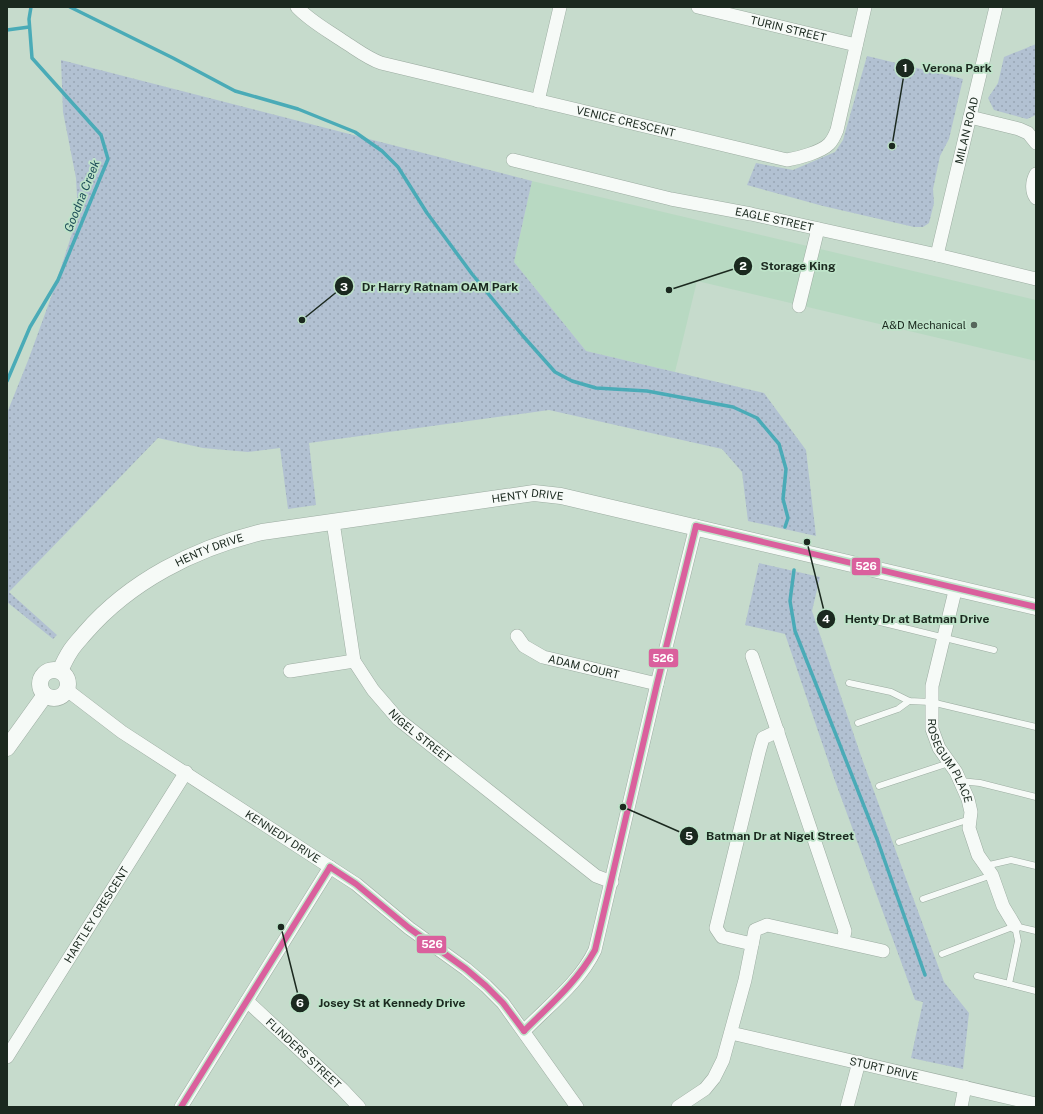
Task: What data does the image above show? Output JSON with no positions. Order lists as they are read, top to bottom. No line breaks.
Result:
{"streets":{"street":["TURIN STREET","VENICE CRESCENT","MILAN ROAD","EAGLE STREET","HENTY DRIVE","ADAM COURT","NIGEL STREET","ROSEGUM PLACE","KENNEDY DRIVE","HARTLEY CRESCENT","FLINDERS STREET","STURT DRIVE"]},"crossings":[["TURIN STREET","VENICE CRESCENT"],["MILAN ROAD","EAGLE STREET"],["HENTY DRIVE","NIGEL STREET"],["HENTY DRIVE","ROSEGUM PLACE"],["HENTY DRIVE","KENNEDY DRIVE"],["KENNEDY DRIVE","HARTLEY CRESCENT"]],"water":["Goodna Creek"],"places":["Verona Park","Storage King","Dr Harry Ratnam OAM Park","A&D Mechanical","Henty Dr at Batman Drive","Batman Dr at Nigel Street","Josey St at Kennedy Drive"],"lines":["transit line 526"]}
